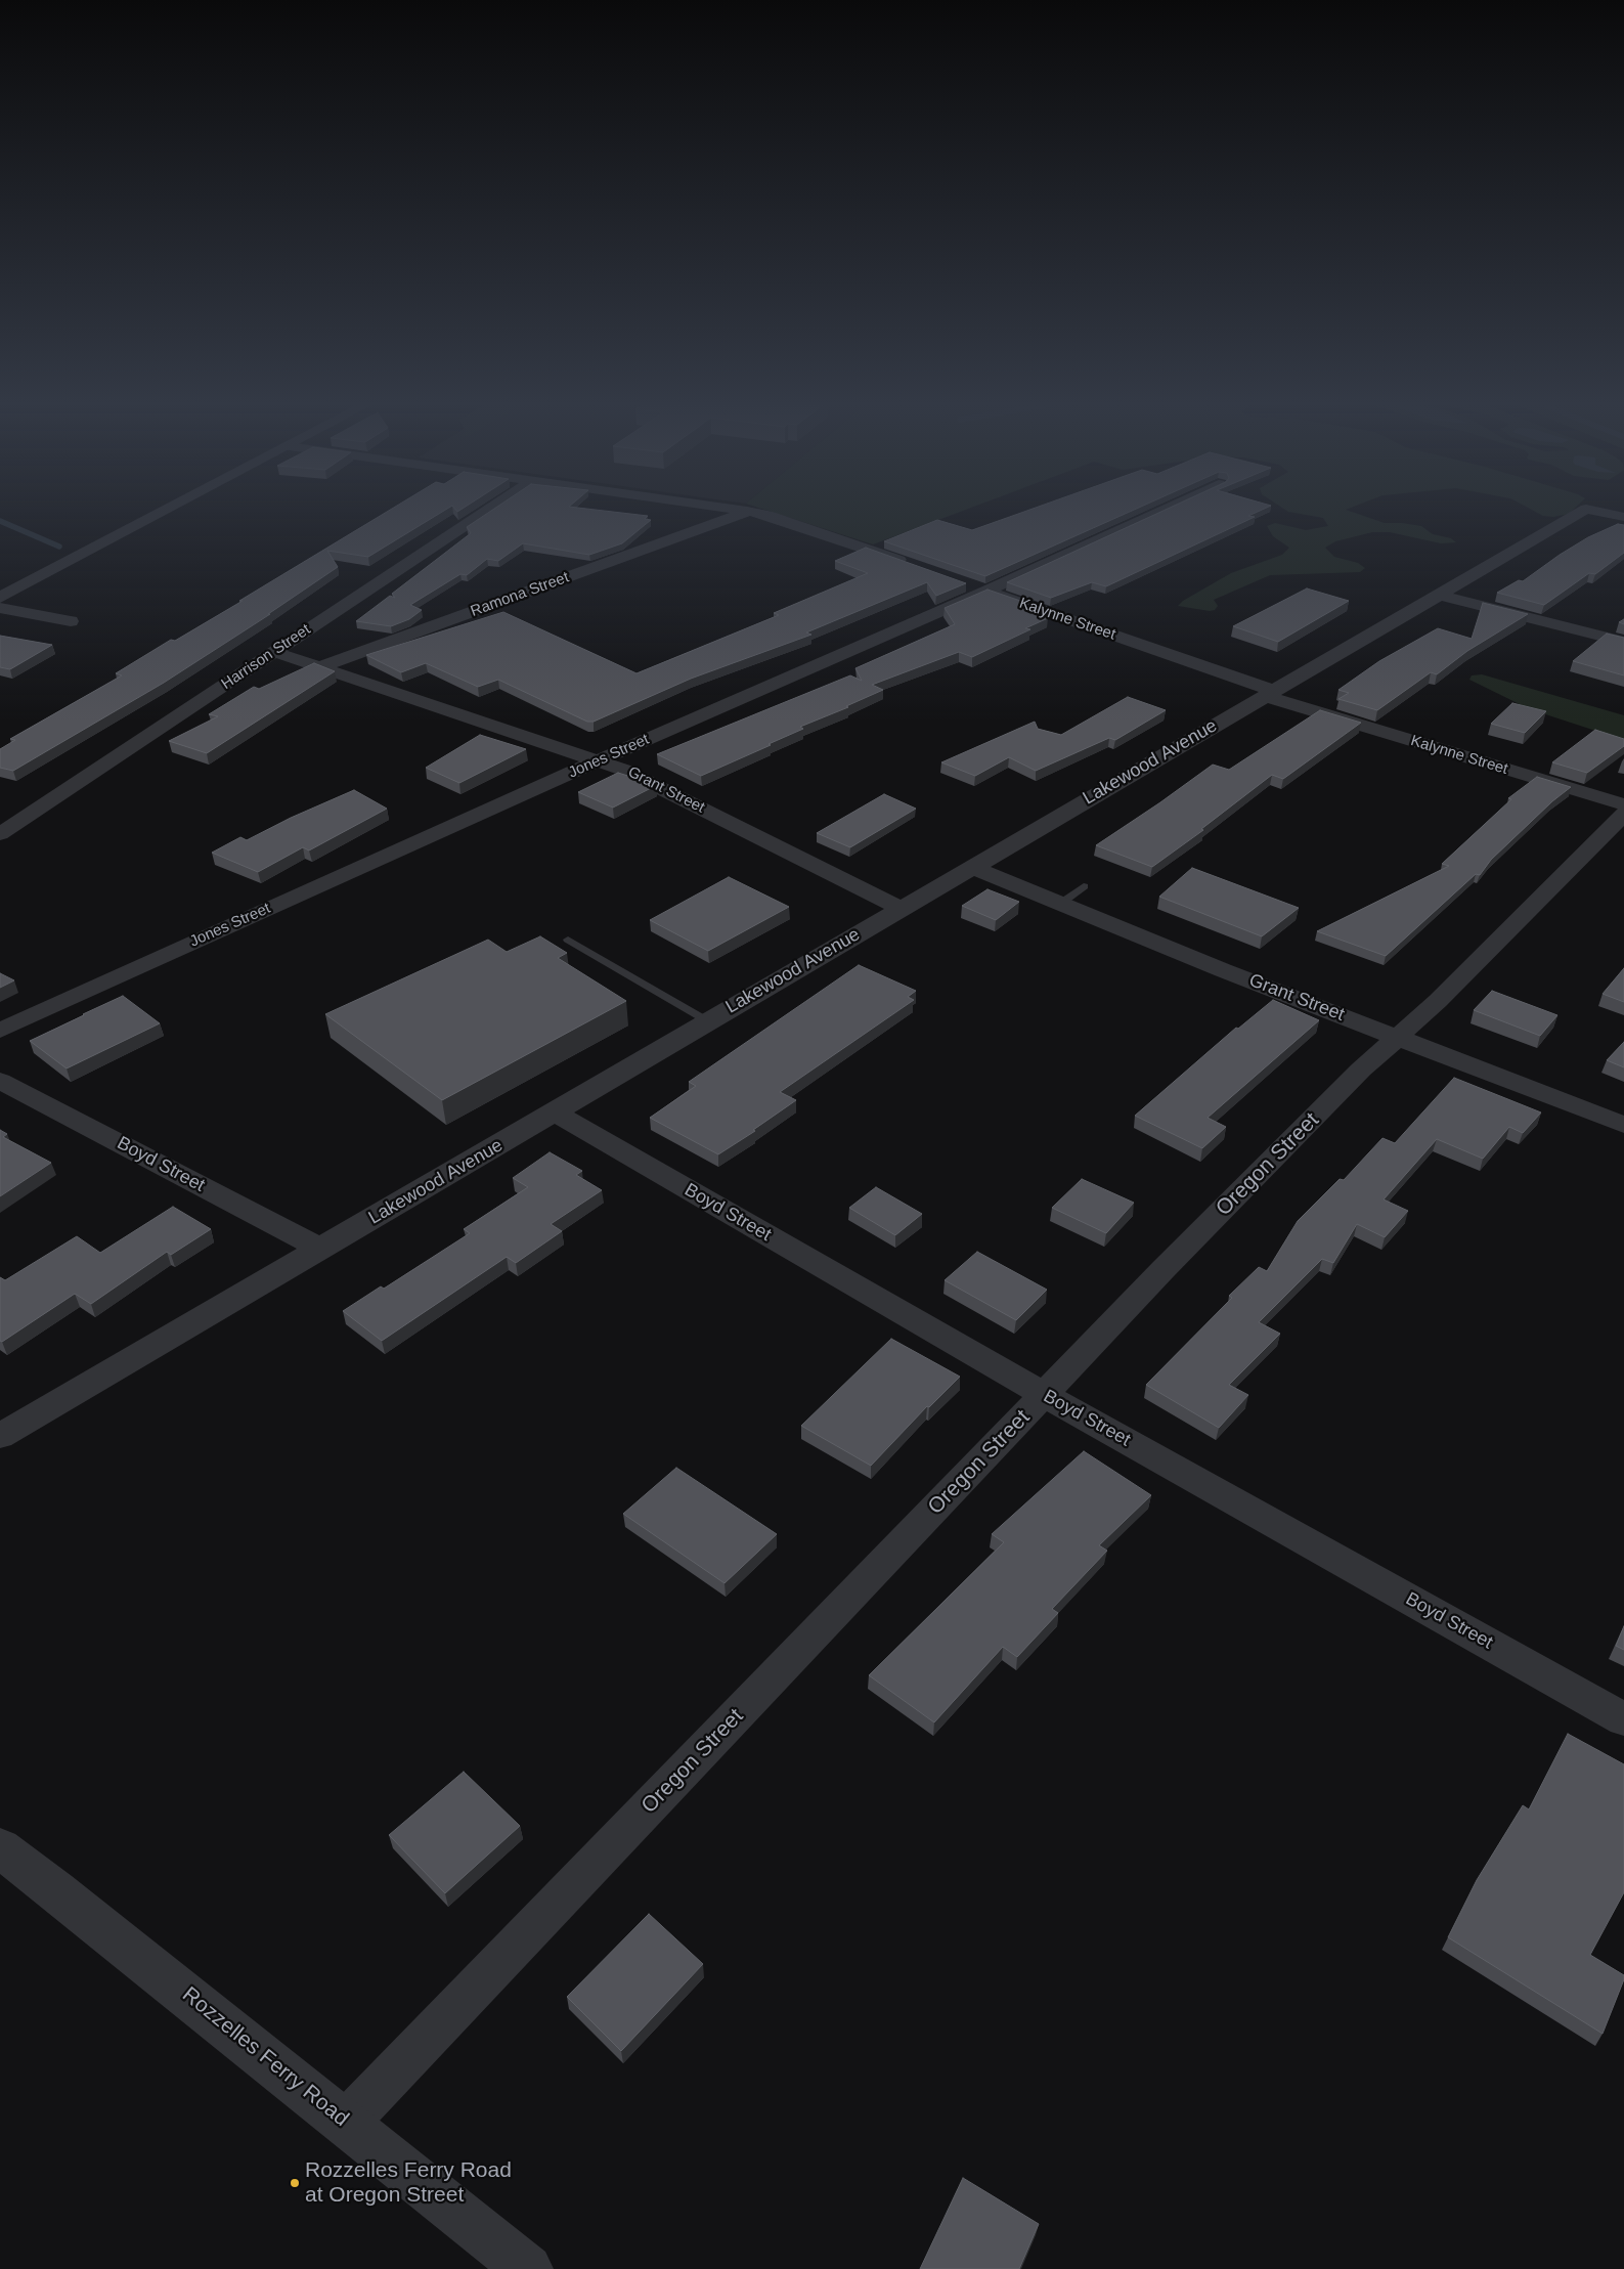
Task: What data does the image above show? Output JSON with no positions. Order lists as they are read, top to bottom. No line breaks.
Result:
{"streets":{"street":["Ramona Street","Kalynne Street","Harrison Street","Jones Street","Lakewood Avenue","Grant Street","Boyd Street","Oregon Street","Rozzelles Ferry Road"]},"crossings":[["Ramona Street","Grant Street"],["Kalynne Street","Jones Street"],["Kalynne Street","Lakewood Avenue"],["Harrison Street","Grant Street"],["Jones Street","Grant Street"],["Lakewood Avenue","Grant Street"],["Lakewood Avenue","Boyd Street"],["Grant Street","Oregon Street"],["Boyd Street","Oregon Street"],["Oregon Street","Rozzelles Ferry Road"]],"places":["Rozzelles Ferry Road at Oregon Street"]}
